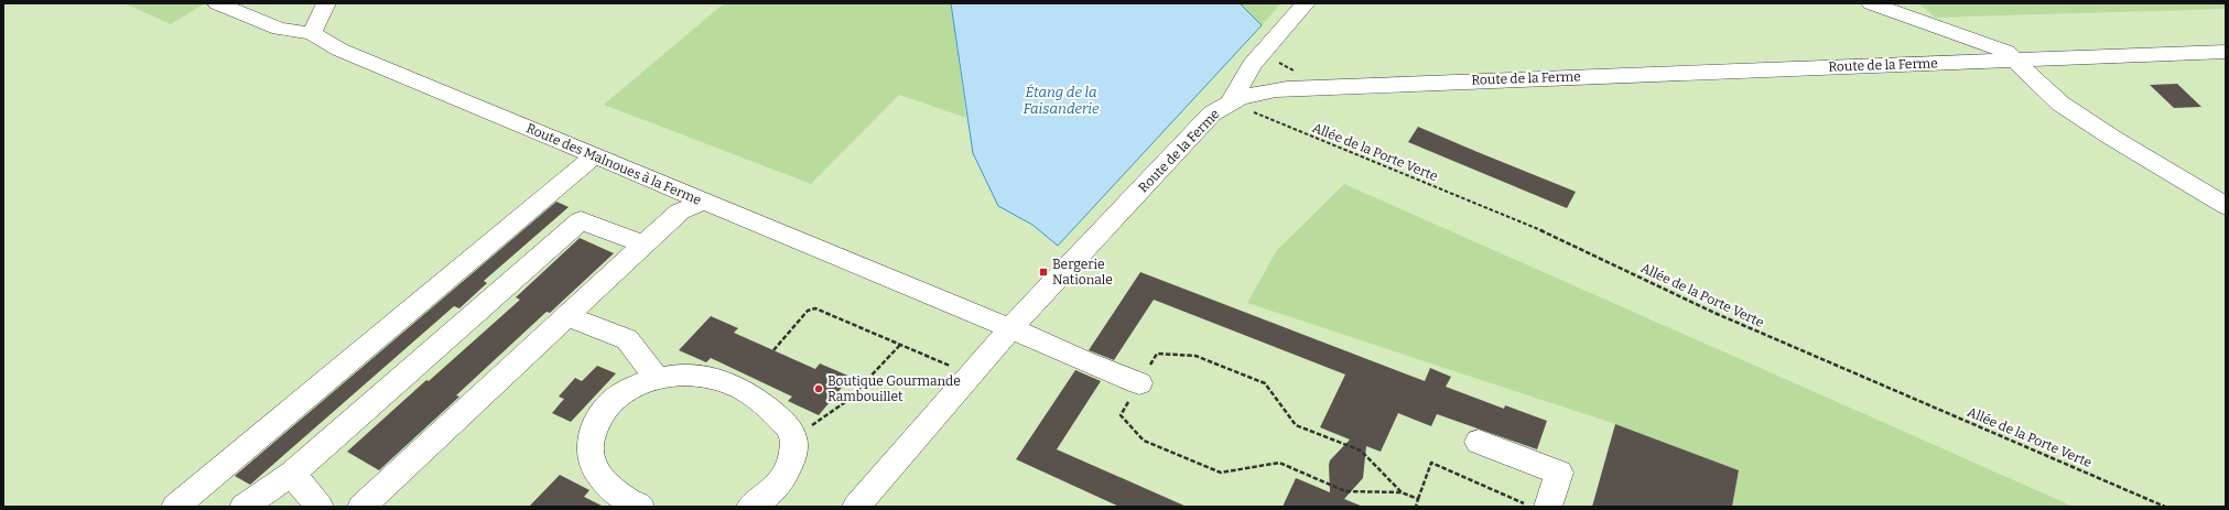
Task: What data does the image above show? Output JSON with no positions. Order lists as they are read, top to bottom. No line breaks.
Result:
{"streets":{"street":["Route de la Ferme","Route des Malnoues à la Ferme"],"path":["Allée de la Porte Verte"]},"crossings":[["Route de la Ferme","Allée de la Porte Verte"],["Route de la Ferme","Route des Malnoues à la Ferme"]],"water":["Étang de la Faisanderie"],"places":{"transit":["Bergerie Nationale"],"other":["Boutique Gourmande Rambouillet"]}}
